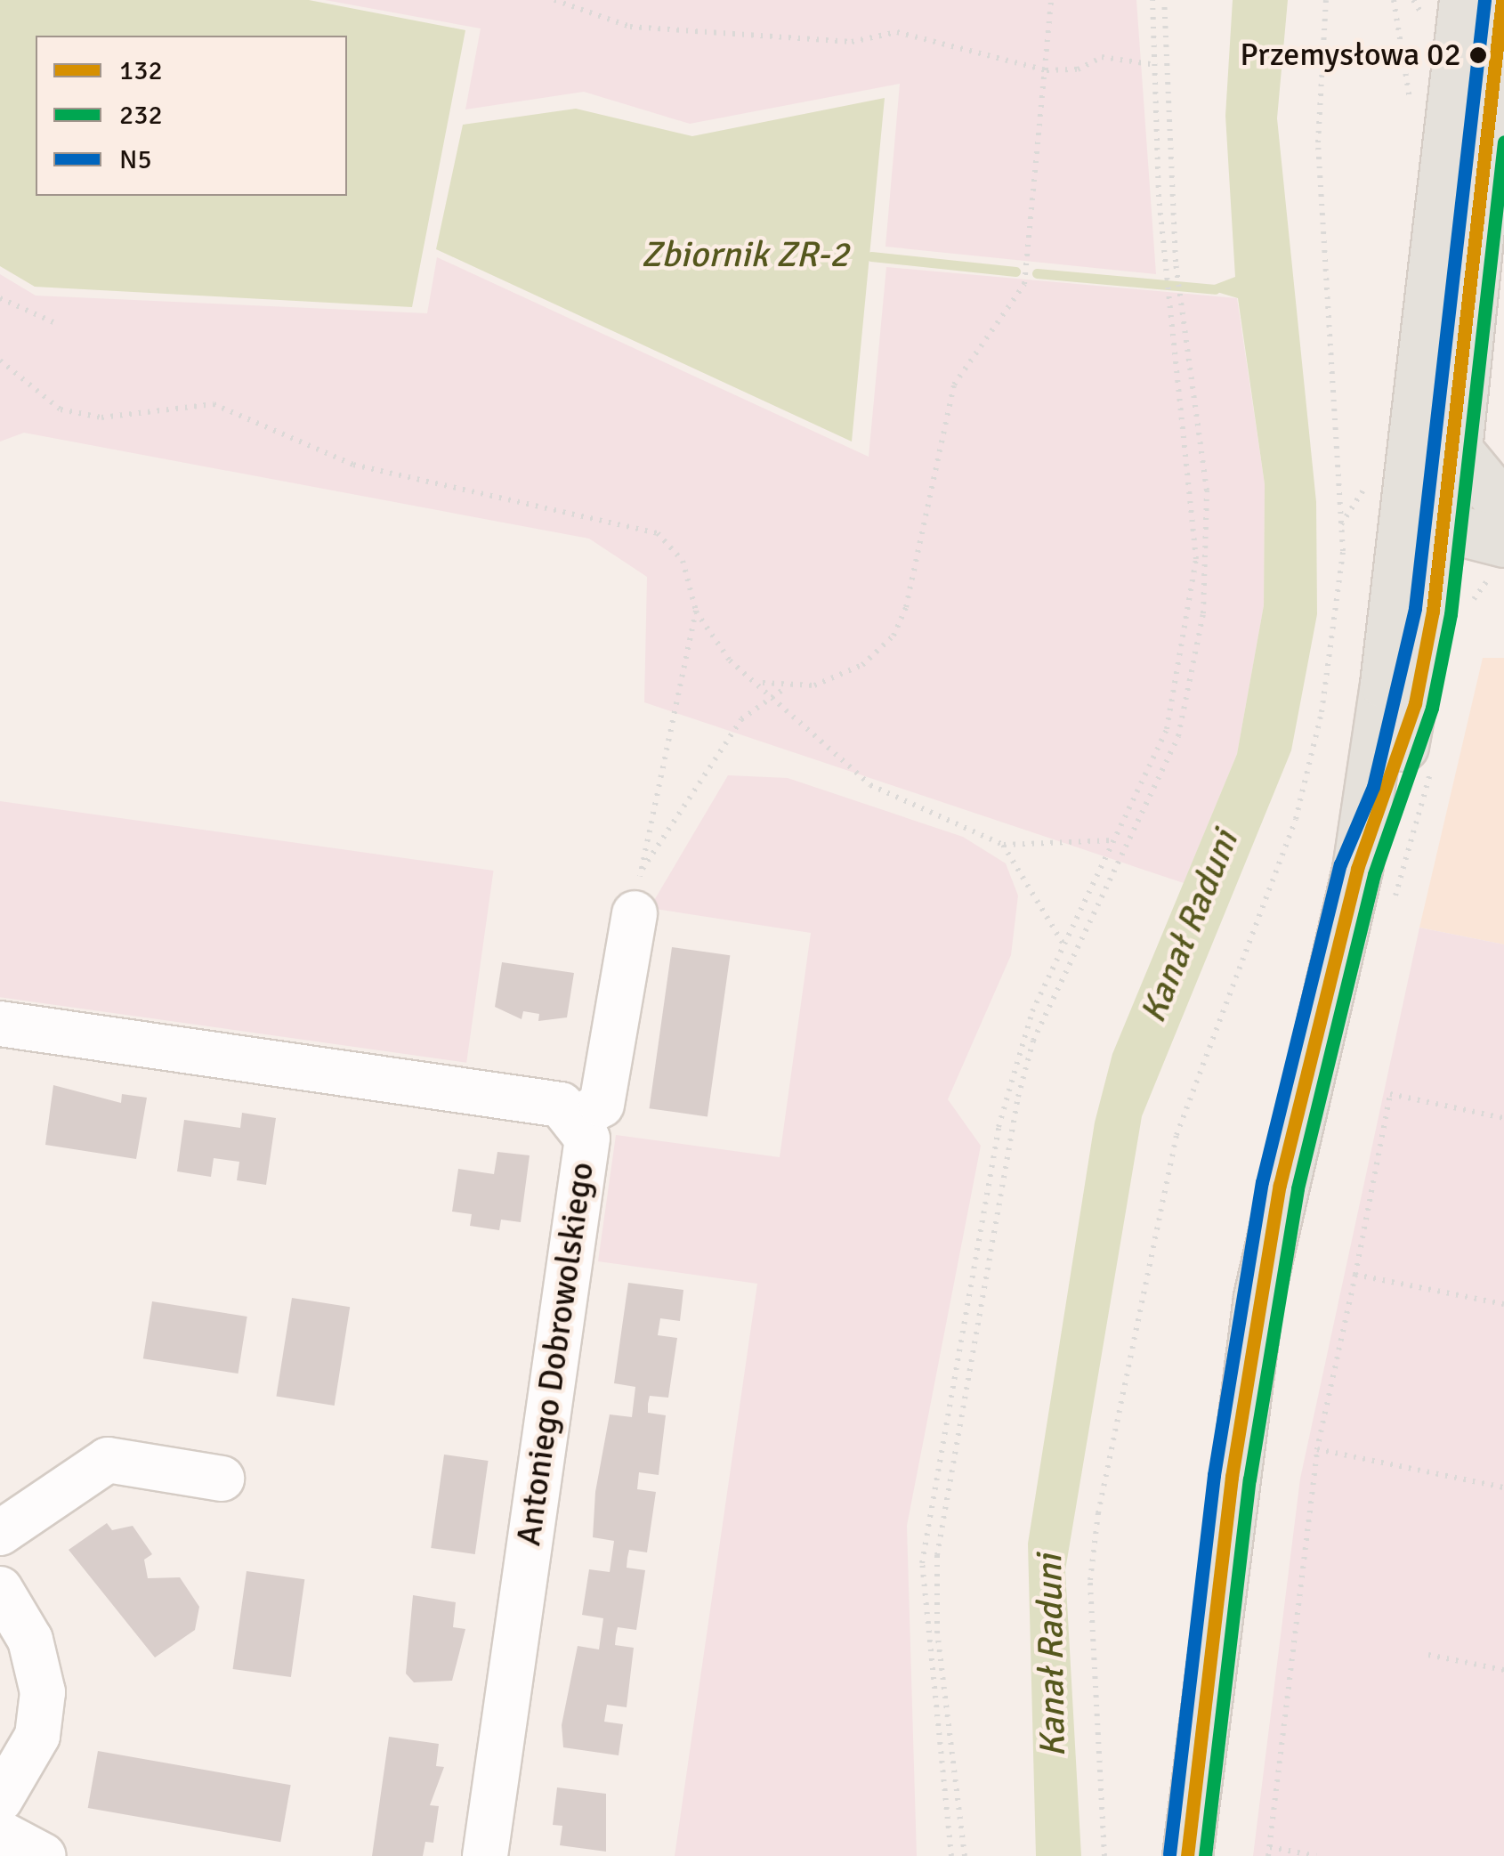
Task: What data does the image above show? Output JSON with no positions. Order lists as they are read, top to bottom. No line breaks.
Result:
{"streets":{"street":["Antoniego Dobrowolskiego"]},"water":["Zbiornik ZR-2","Kanał Raduni"],"places":["Przemysłowa 02"],"lines":["transit line 132","transit line N5","transit line 232"],"legend":["132","232","N5"]}
